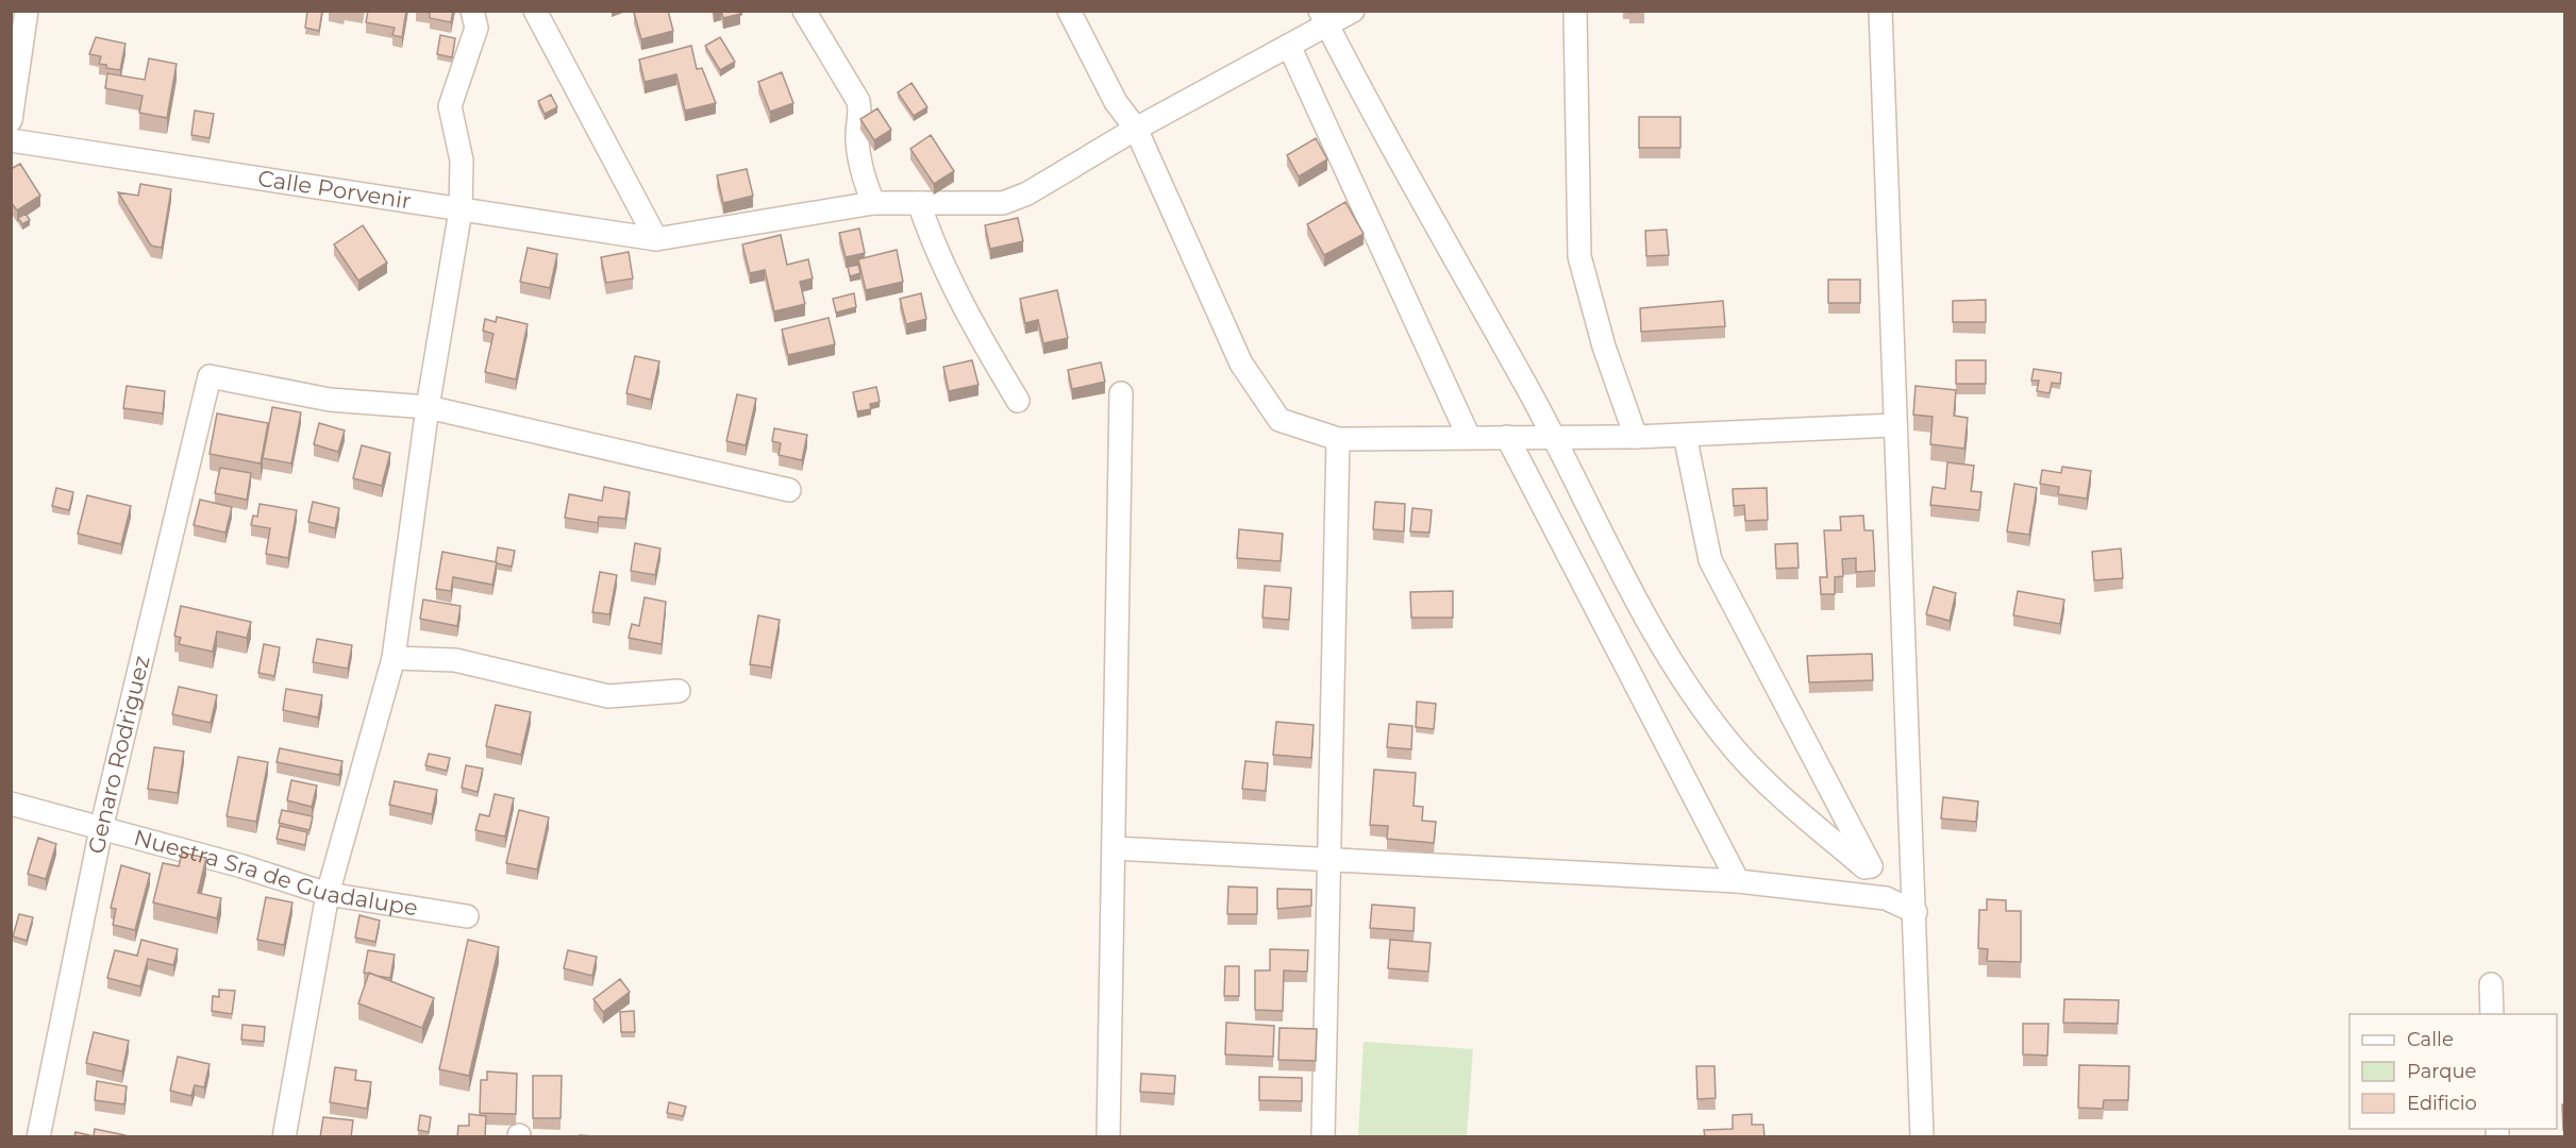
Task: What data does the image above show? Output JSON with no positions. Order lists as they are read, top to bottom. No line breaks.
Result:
{"streets":{"street":["Calle Porvenir","Genaro Rodriguez","Nuestra Sra de Guadalupe"]},"crossings":[["Genaro Rodriguez","Nuestra Sra de Guadalupe"]],"legend":["Calle","Parque","Edificio"]}
